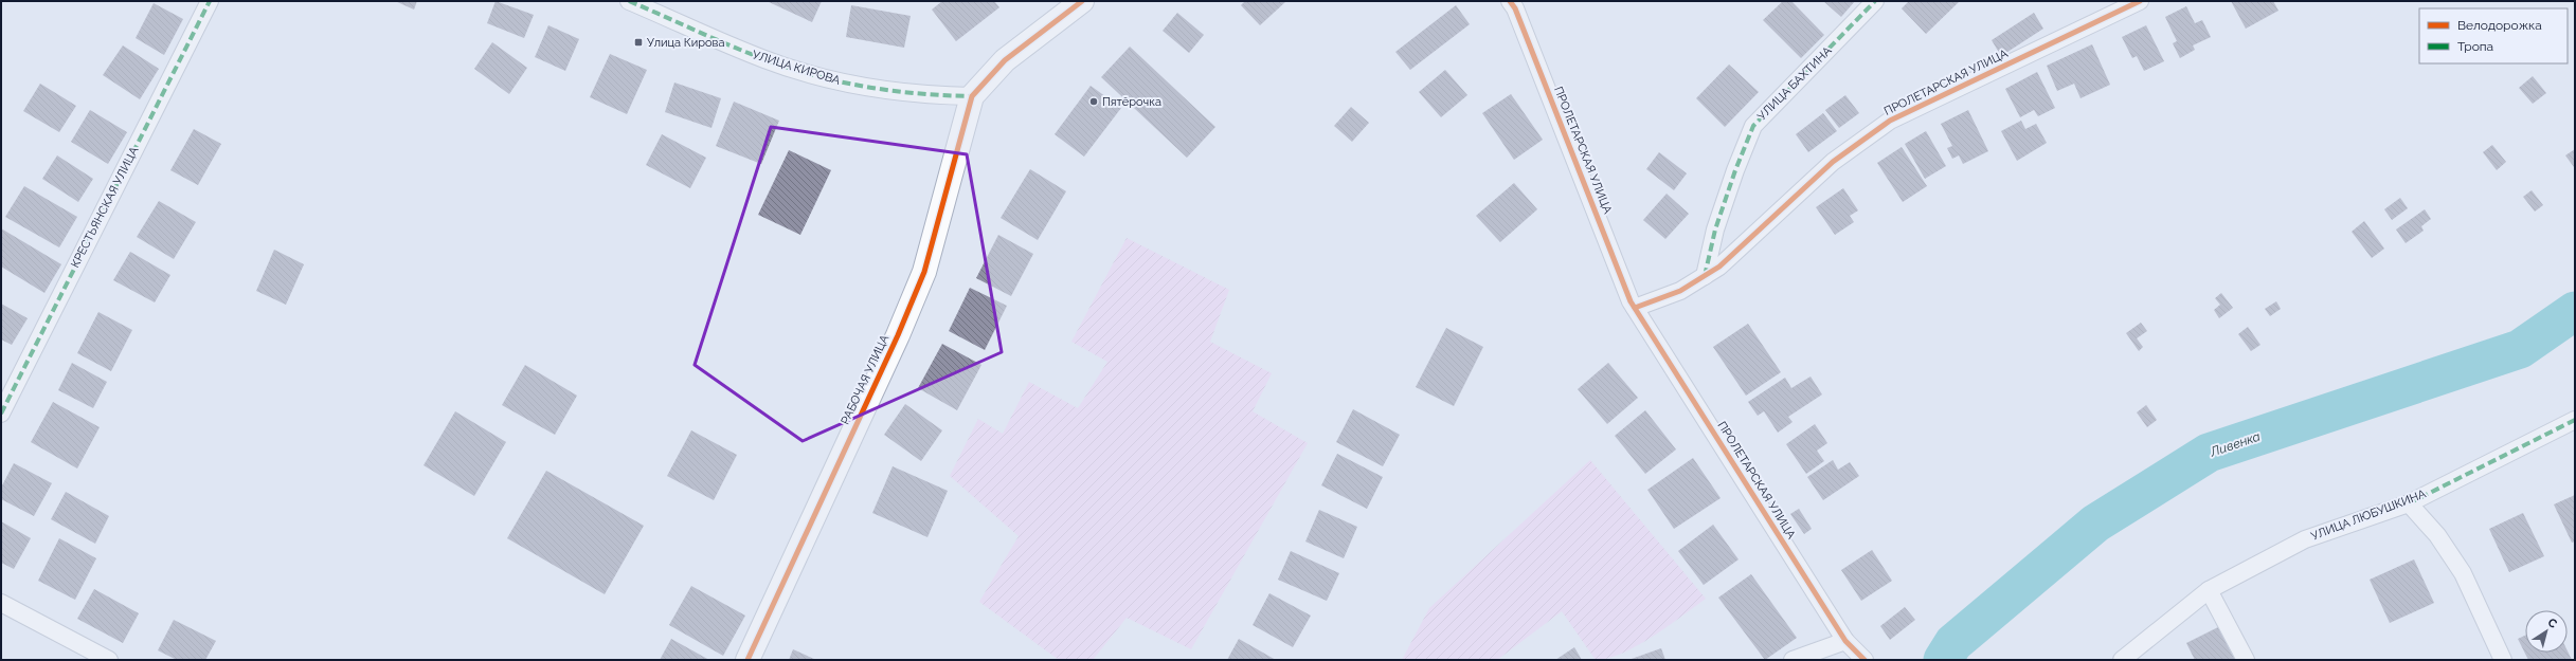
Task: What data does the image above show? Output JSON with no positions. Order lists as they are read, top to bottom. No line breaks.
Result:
{"streets":{"street":["УЛИЦА КИРОВА","ПРОЛЕТАРСКАЯ УЛИЦА","УЛИЦА БАХТИНА","КРЕСТЬЯНСКАЯ УЛИЦА","РАБОЧАЯ УЛИЦА","УЛИЦА ЛЮБУШКИНА"]},"crossings":[["УЛИЦА КИРОВА","РАБОЧАЯ УЛИЦА"],["ПРОЛЕТАРСКАЯ УЛИЦА","УЛИЦА БАХТИНА"]],"water":["Ливенка"],"places":{"transit":["Улица Кирова"],"other":["Пятёрочка"]},"legend":["Велодорожка","Тропа"],"north":"top right"}
